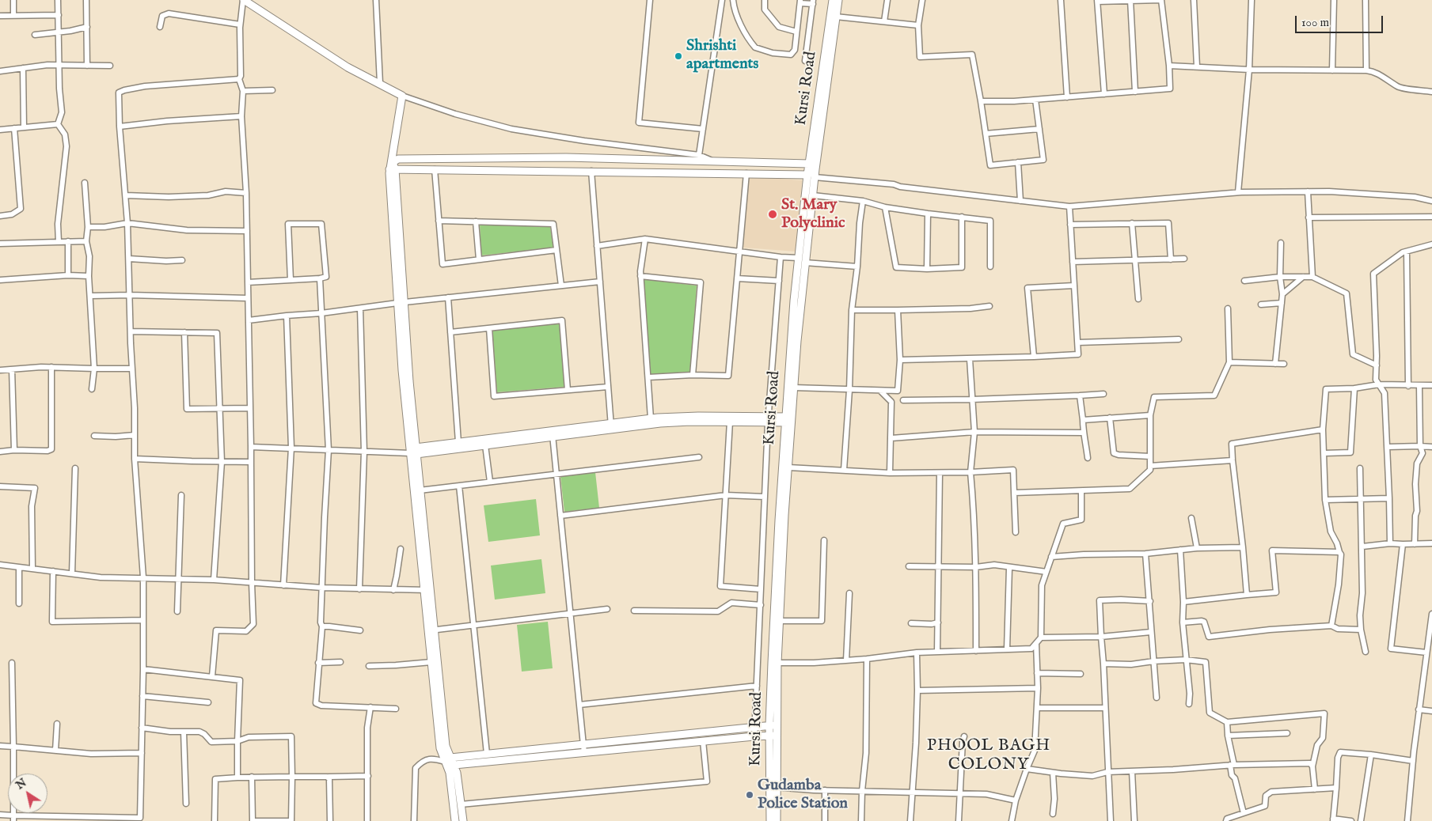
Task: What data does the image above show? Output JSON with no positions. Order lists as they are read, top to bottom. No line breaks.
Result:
{"streets":{"street":["Kursi Road"]},"districts":["PHOOL BAGH COLONY"],"places":["Shrishti apartments","St. Mary Polyclinic","Gudamba Police Station"],"scale_bar":"100 m","north":"top left"}
